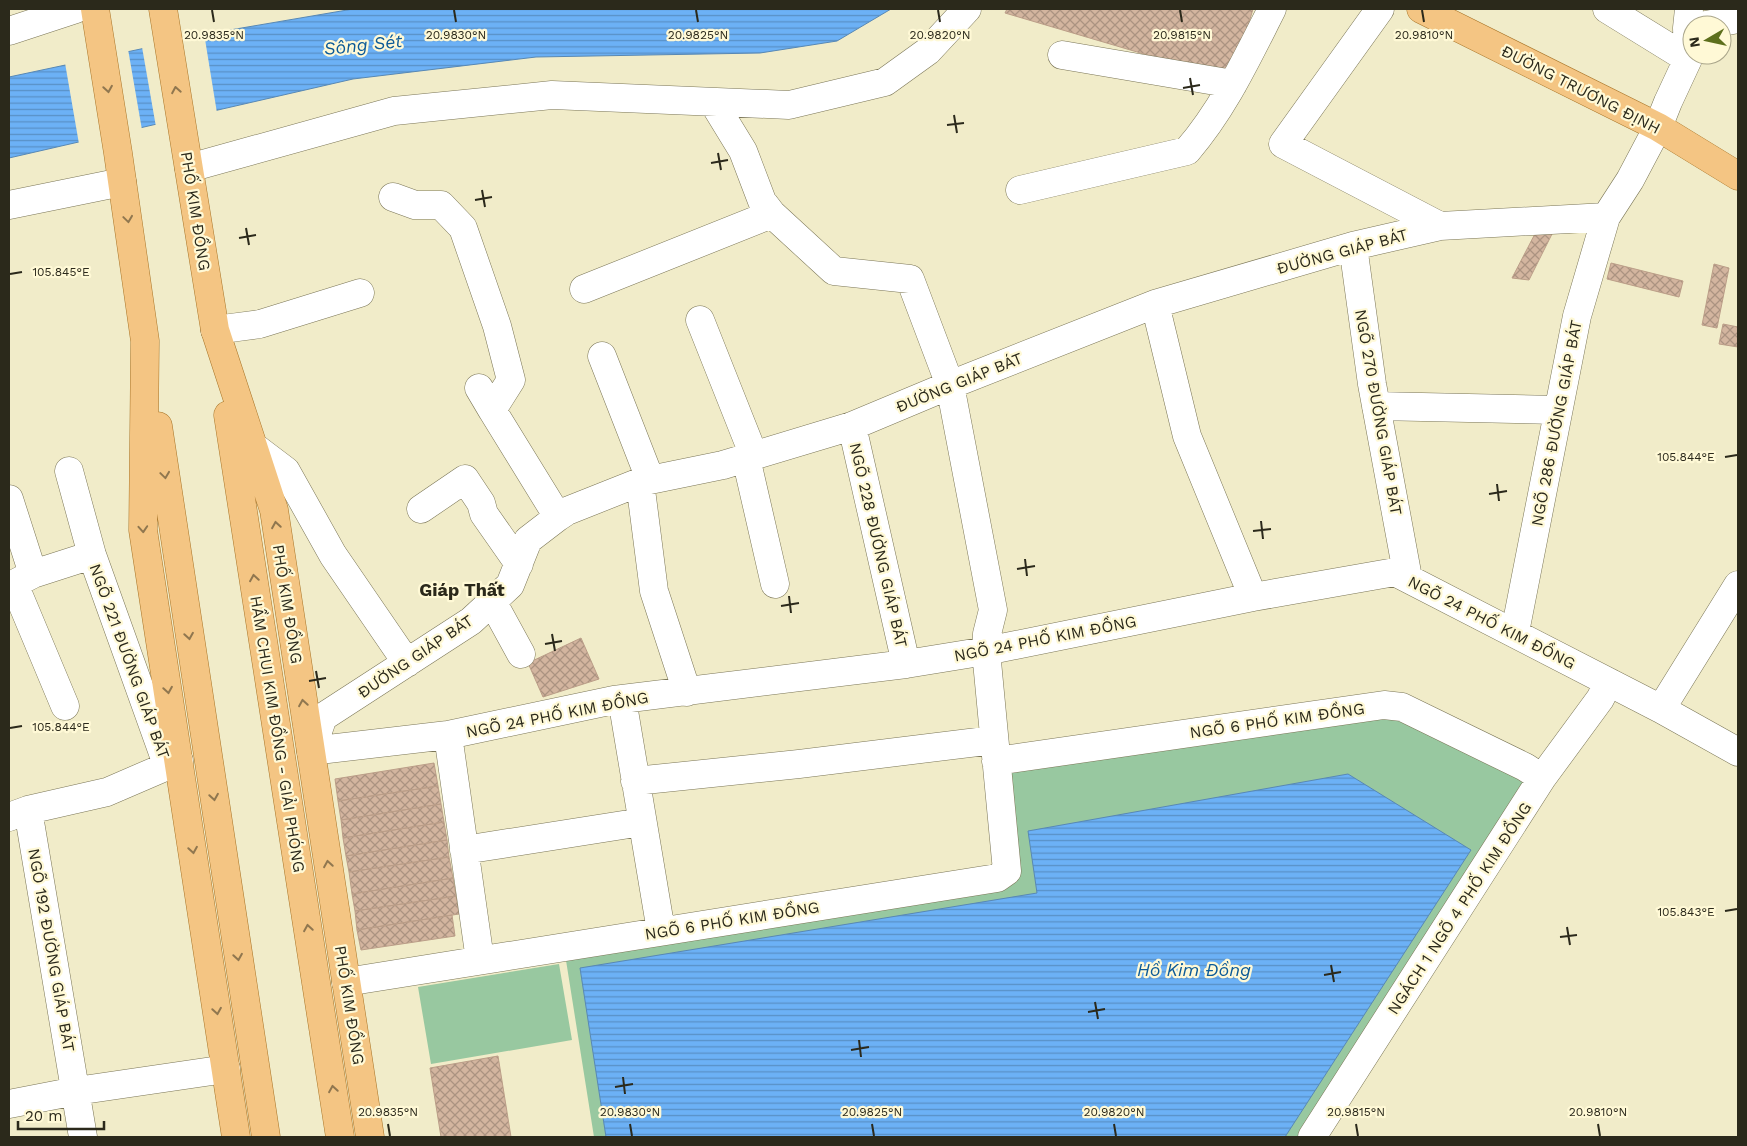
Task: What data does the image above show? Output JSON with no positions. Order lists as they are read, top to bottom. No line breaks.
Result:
{"streets":{"main road":["ĐƯỜNG TRƯƠNG ĐỊNH","PHỐ KIM ĐỒNG","HẦM CHUI KIM ĐỒNG - GIẢI PHÓNG"],"street":["ĐƯỜNG GIÁP BÁT","NGÕ 270 ĐƯỜNG GIÁP BÁT","NGÕ 286 ĐƯỜNG GIÁP BÁT","NGÕ 228 ĐƯỜNG GIÁP BÁT","NGÕ 24 PHỐ KIM ĐỒNG","NGÕ 221 ĐƯỜNG GIÁP BÁT","NGÕ 6 PHỐ KIM ĐỒNG","NGÁCH 1 NGÕ 4 PHỐ KIM ĐỒNG","NGÕ 192 ĐƯỜNG GIÁP BÁT"]},"crossings":[["PHỐ KIM ĐỒNG","ĐƯỜNG GIÁP BÁT"],["PHỐ KIM ĐỒNG","NGÕ 24 PHỐ KIM ĐỒNG"],["PHỐ KIM ĐỒNG","NGÕ 6 PHỐ KIM ĐỒNG"],["PHỐ KIM ĐỒNG","HẦM CHUI KIM ĐỒNG - GIẢI PHÓNG"],["ĐƯỜNG GIÁP BÁT","NGÕ 270 ĐƯỜNG GIÁP BÁT"],["ĐƯỜNG GIÁP BÁT","NGÕ 286 ĐƯỜNG GIÁP BÁT"],["ĐƯỜNG GIÁP BÁT","NGÕ 228 ĐƯỜNG GIÁP BÁT"],["ĐƯỜNG GIÁP BÁT","NGÕ 24 PHỐ KIM ĐỒNG"],["ĐƯỜNG GIÁP BÁT","NGÕ 6 PHỐ KIM ĐỒNG"],["NGÕ 270 ĐƯỜNG GIÁP BÁT","NGÕ 24 PHỐ KIM ĐỒNG"],["NGÕ 286 ĐƯỜNG GIÁP BÁT","NGÕ 24 PHỐ KIM ĐỒNG"],["NGÕ 228 ĐƯỜNG GIÁP BÁT","NGÕ 24 PHỐ KIM ĐỒNG"],["NGÕ 24 PHỐ KIM ĐỒNG","NGÕ 6 PHỐ KIM ĐỒNG"],["NGÕ 24 PHỐ KIM ĐỒNG","NGÁCH 1 NGÕ 4 PHỐ KIM ĐỒNG"],["NGÕ 6 PHỐ KIM ĐỒNG","NGÁCH 1 NGÕ 4 PHỐ KIM ĐỒNG"]],"districts":["Giáp Thất"],"water":["Sông Sét","Hồ Kim Đồng"],"scale_bar":"20 m","north":"left","coordinates":["20.9835°N","20.9830°N","20.9825°N","20.9820°N","20.9815°N","20.9810°N","105.845°E","105.844°E","105.843°E"]}
